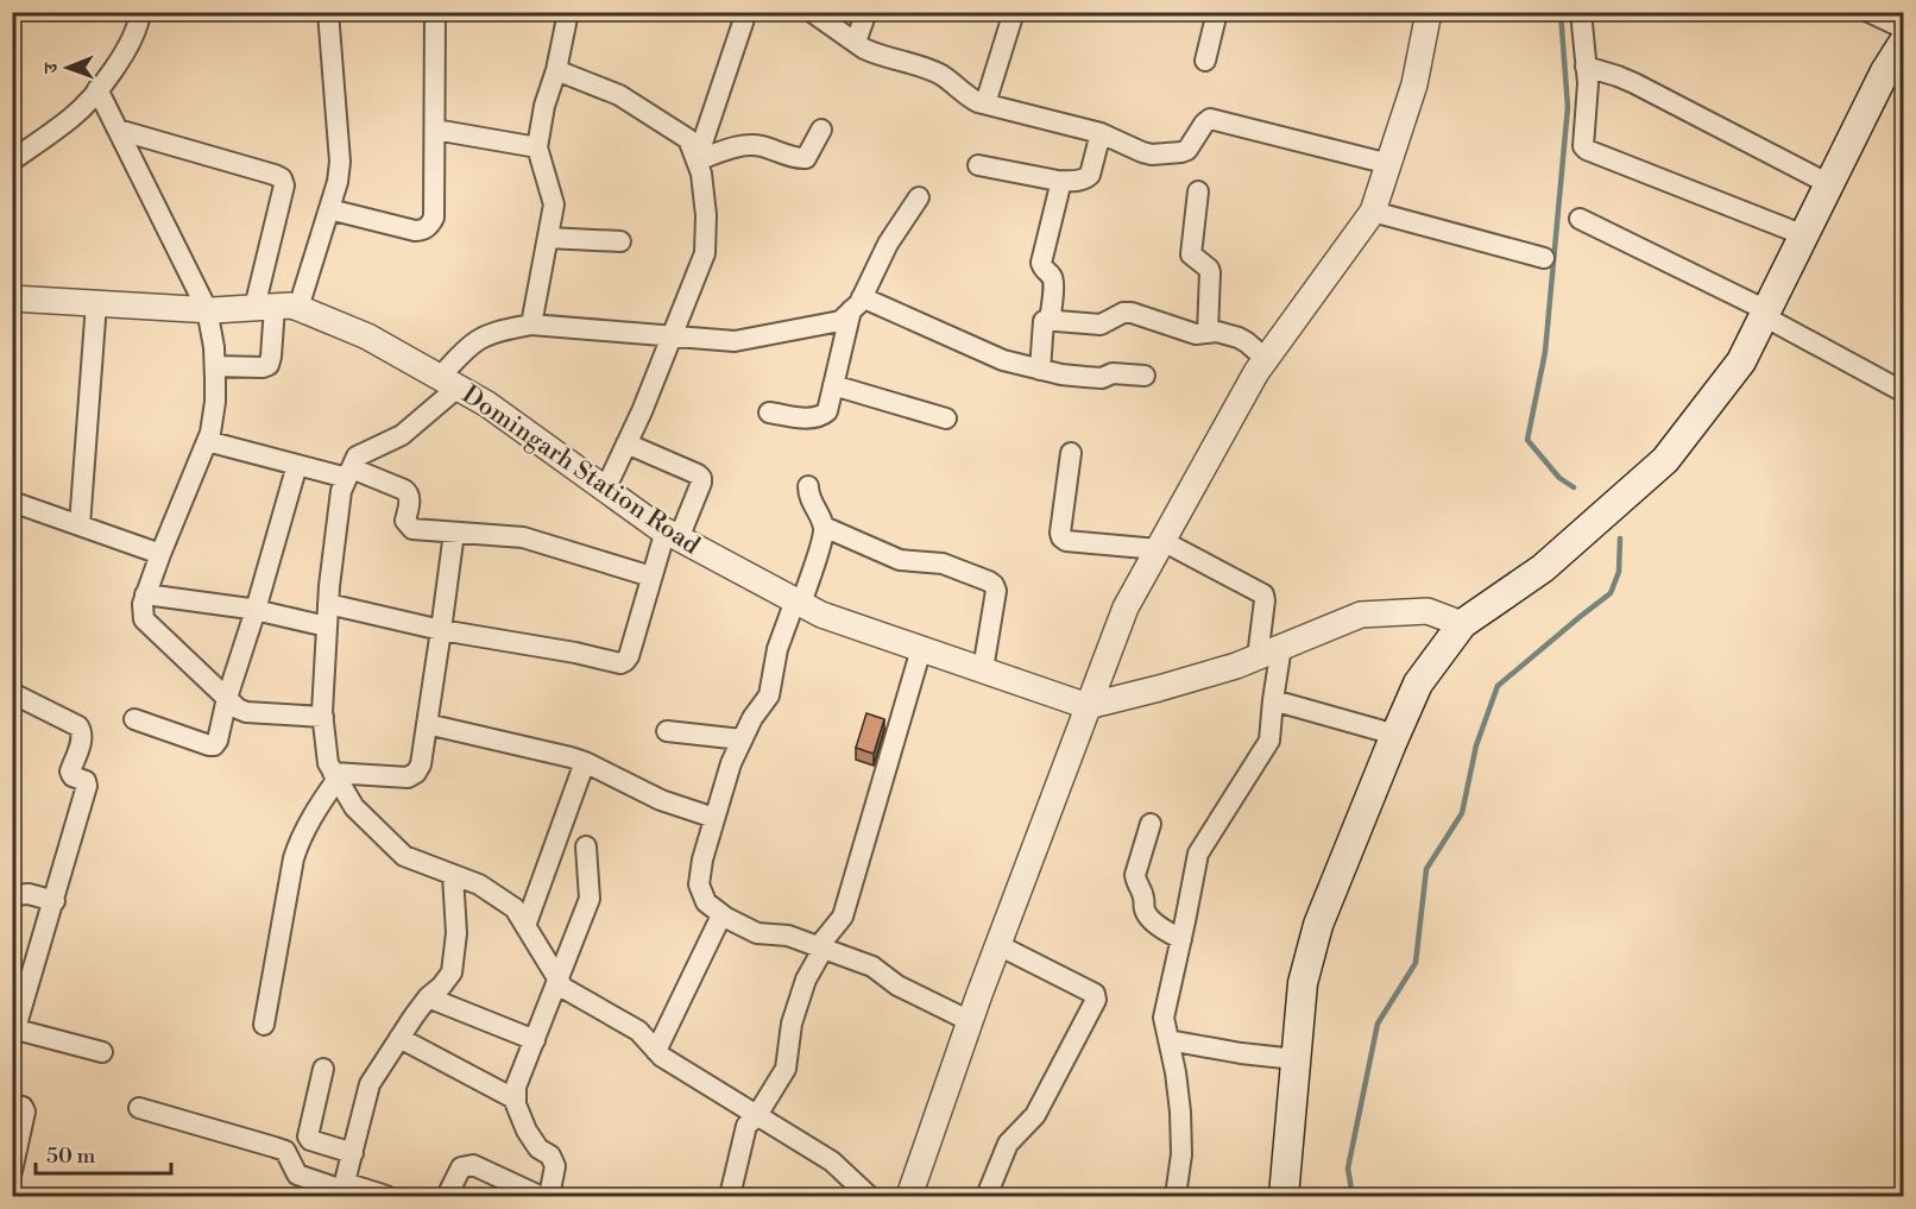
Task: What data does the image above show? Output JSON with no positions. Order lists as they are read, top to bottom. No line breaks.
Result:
{"streets":{"street":["Domingarh Station Road"]},"scale_bar":"50 m","north":"left"}
